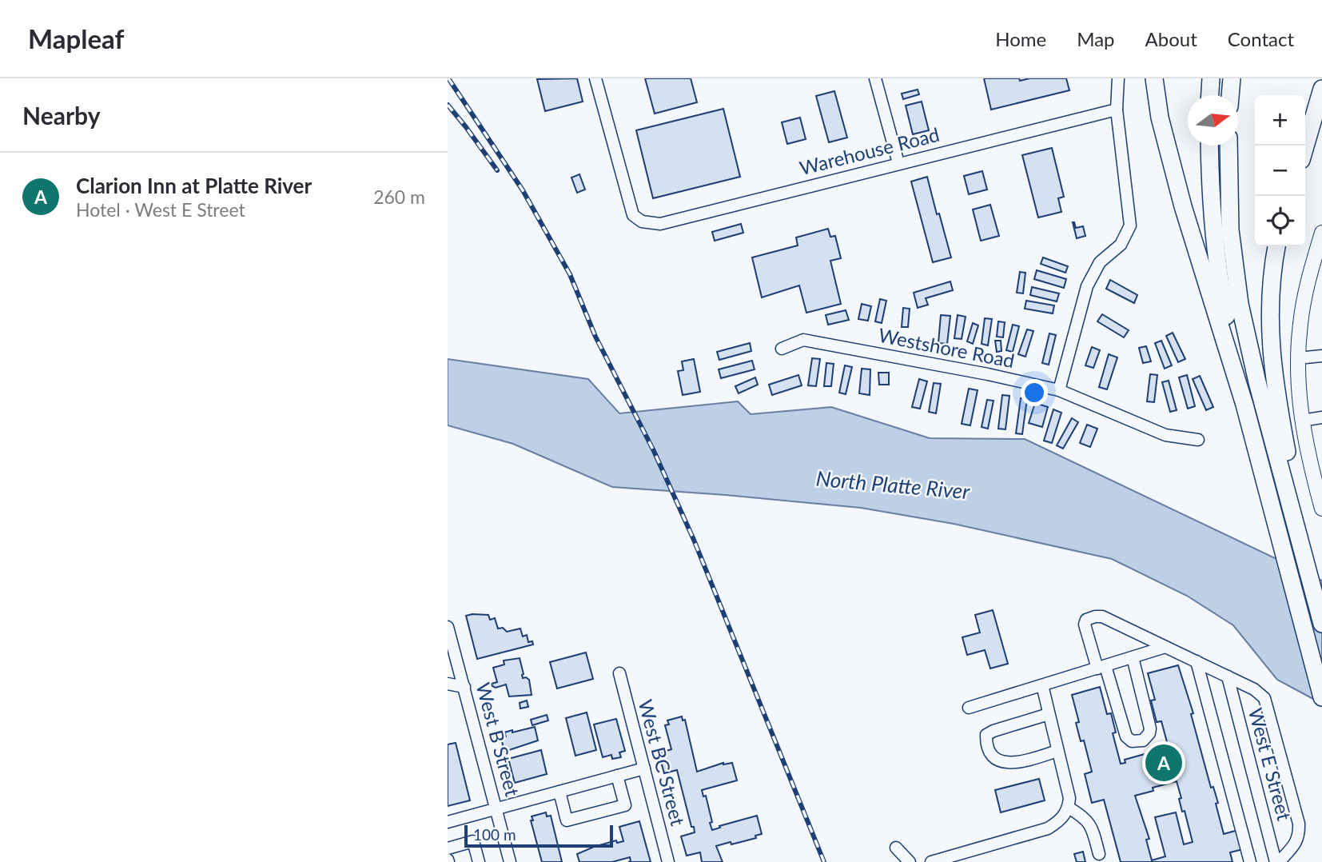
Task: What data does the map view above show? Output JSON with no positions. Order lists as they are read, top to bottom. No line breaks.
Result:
{"streets":{"street":["Warehouse Road","Westshore Road","West B Street","West BC Street","West E Street"]},"water":["North Platte River"],"scale_bar":"100 m","north":"right","page":{"header":"Mapleaf","nav":["Home","Map","About","Contact"],"heading":"Nearby","map_buttons":["+","−"],"list":[{"mark":"A","name":"Clarion Inn at Platte River","note":"Hotel · West E Street","value":"260 m"}],"pins":"A","scale":"100 m"}}
